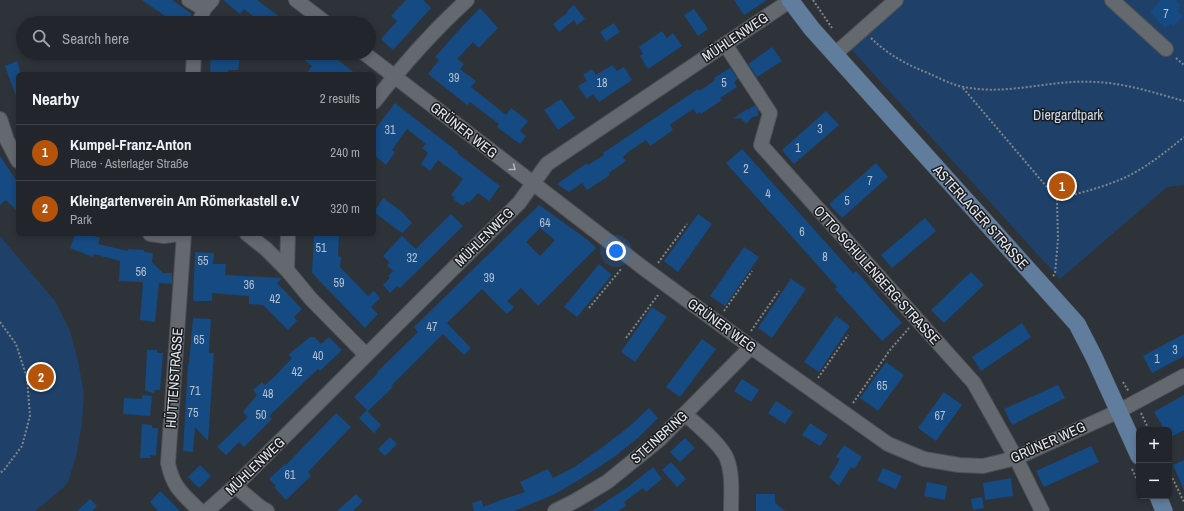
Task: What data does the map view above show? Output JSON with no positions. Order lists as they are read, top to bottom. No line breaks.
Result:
{"streets":{"main road":["ASTERLAGER STRASSE"],"street":["MÜHLENWEG","GRÜNER WEG","OTTO-SCHULENBERG-STRASSE","HÜTTENSTRASSE","STEINBRING"]},"crossings":[["MÜHLENWEG","GRÜNER WEG"],["MÜHLENWEG","ASTERLAGER STRASSE"],["MÜHLENWEG","OTTO-SCHULENBERG-STRASSE"],["GRÜNER WEG","ASTERLAGER STRASSE"],["GRÜNER WEG","OTTO-SCHULENBERG-STRASSE"],["GRÜNER WEG","STEINBRING"]],"parks":["Diergardtpark"],"house_numbers":["7","39","18","5","3","31","1","2","7","4","5","64","6","51","8","32","55","56","39","59","36","42","47","65","3","40","1","42","65","71","48","75","50","67","61"],"page":{"search":"Search here","heading":["Nearby","2 results"],"list":[{"mark":"1","name":"Kumpel-Franz-Anton","note":"Place · Asterlager Straße","value":"240 m"},{"mark":"2","name":"Kleingartenverein Am Römerkastell e.V","note":"Park","value":"320 m"}],"pins":["1","2"],"map_buttons":["+","−"]}}
